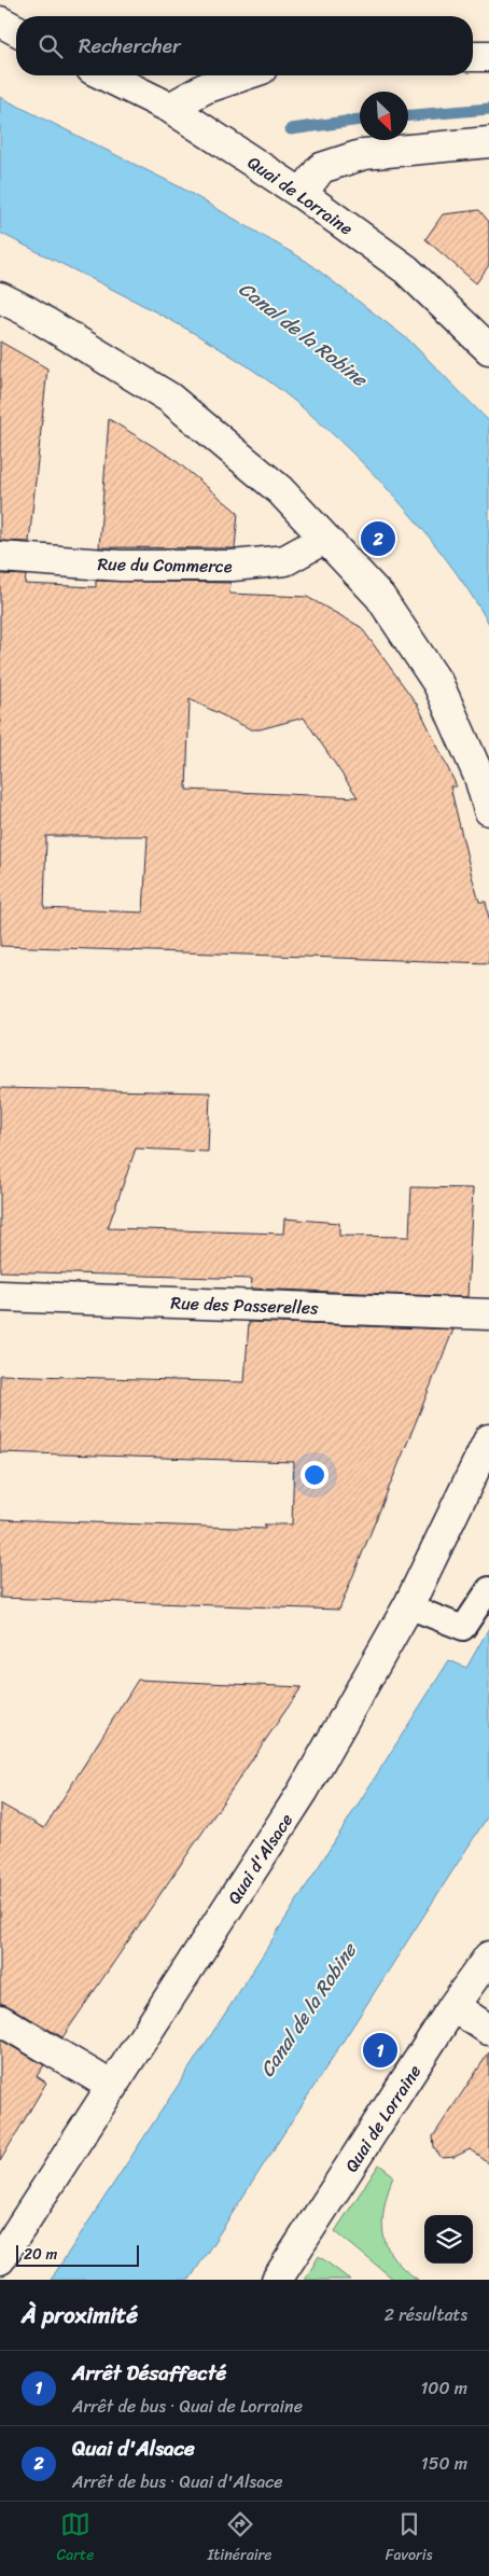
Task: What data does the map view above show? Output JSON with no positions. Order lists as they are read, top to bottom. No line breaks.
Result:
{"streets":{"street":["Quai de Lorraine","Rue du Commerce","Rue des Passerelles","Quai d'Alsace"]},"water":["Canal de la Robine"],"scale_bar":"20 m","north":"bottom right","page":{"search":"Rechercher","pins":["2","1"],"scale":"20 m","heading":["À proximité","2 résultats"],"list":[{"mark":"1","name":"Arrêt Désaffecté","note":"Arrêt de bus · Quai de Lorraine","value":"100 m"},{"mark":"2","name":"Quai d'Alsace","note":"Arrêt de bus · Quai d'Alsace","value":"150 m"}],"nav":["Carte","Itinéraire","Favoris"]}}
